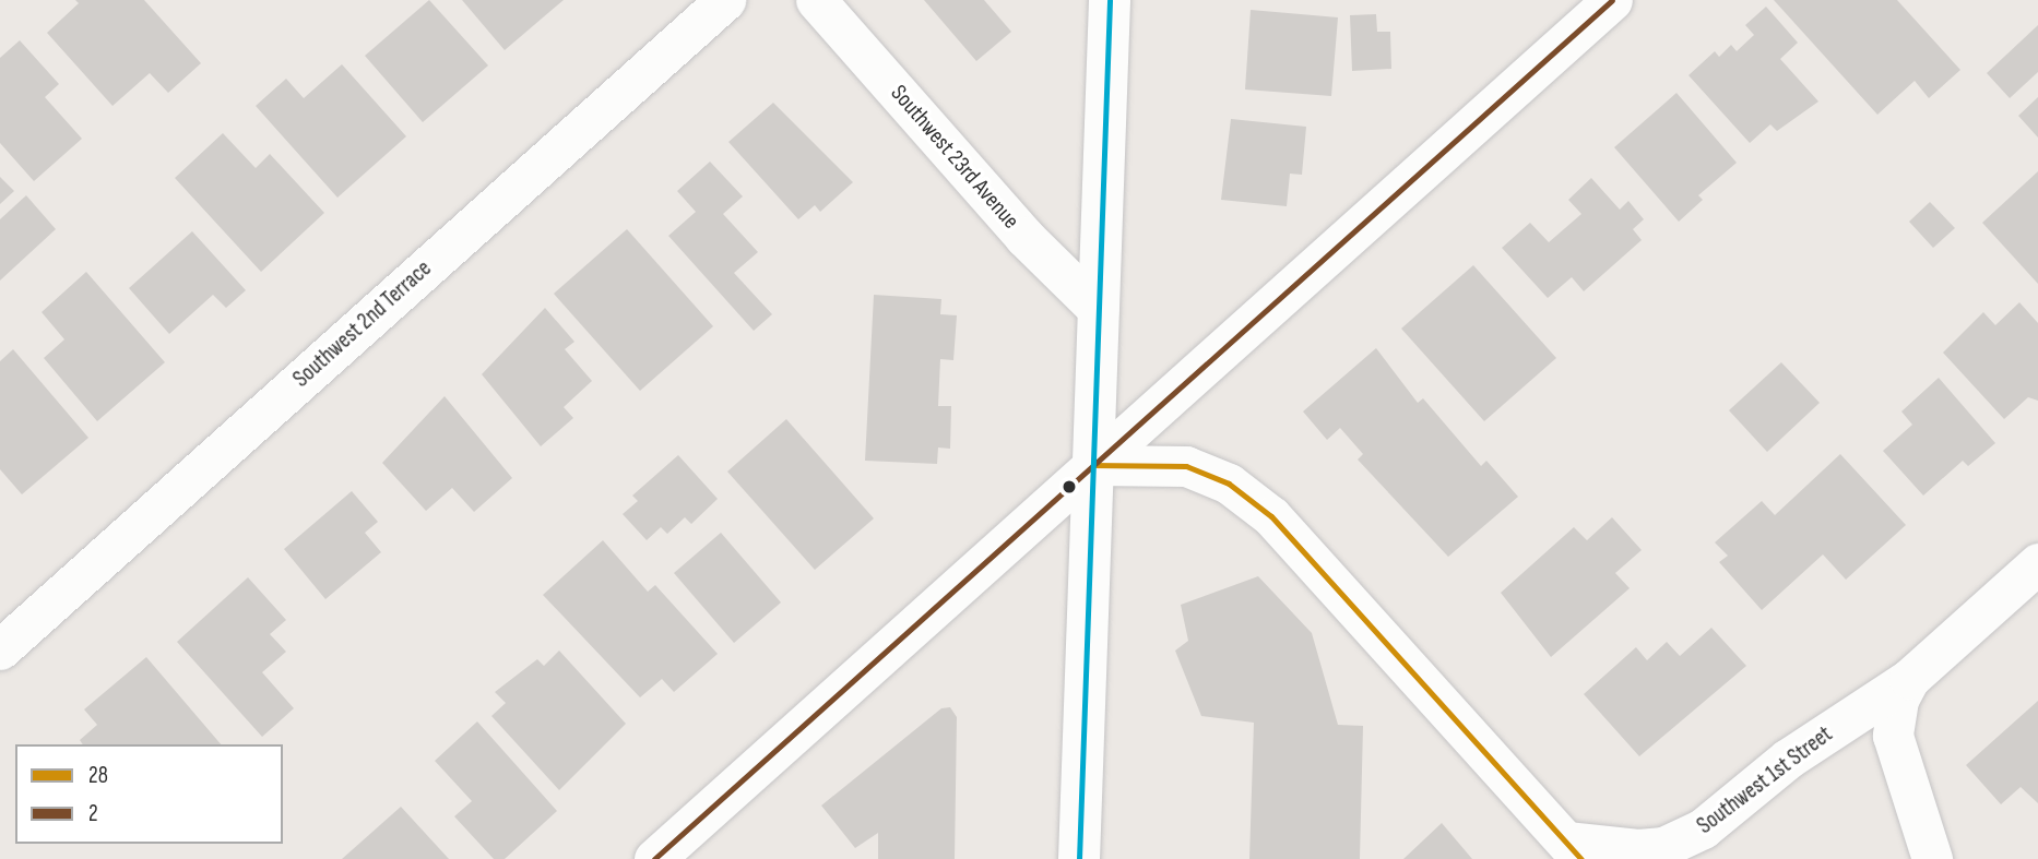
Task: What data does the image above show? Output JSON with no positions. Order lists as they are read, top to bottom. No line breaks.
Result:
{"streets":{"street":["Southwest 23rd Avenue","Southwest 2nd Terrace","Southwest 1st Street"]},"lines":["transit line 2","transit line 28"],"legend":["28","2"]}
